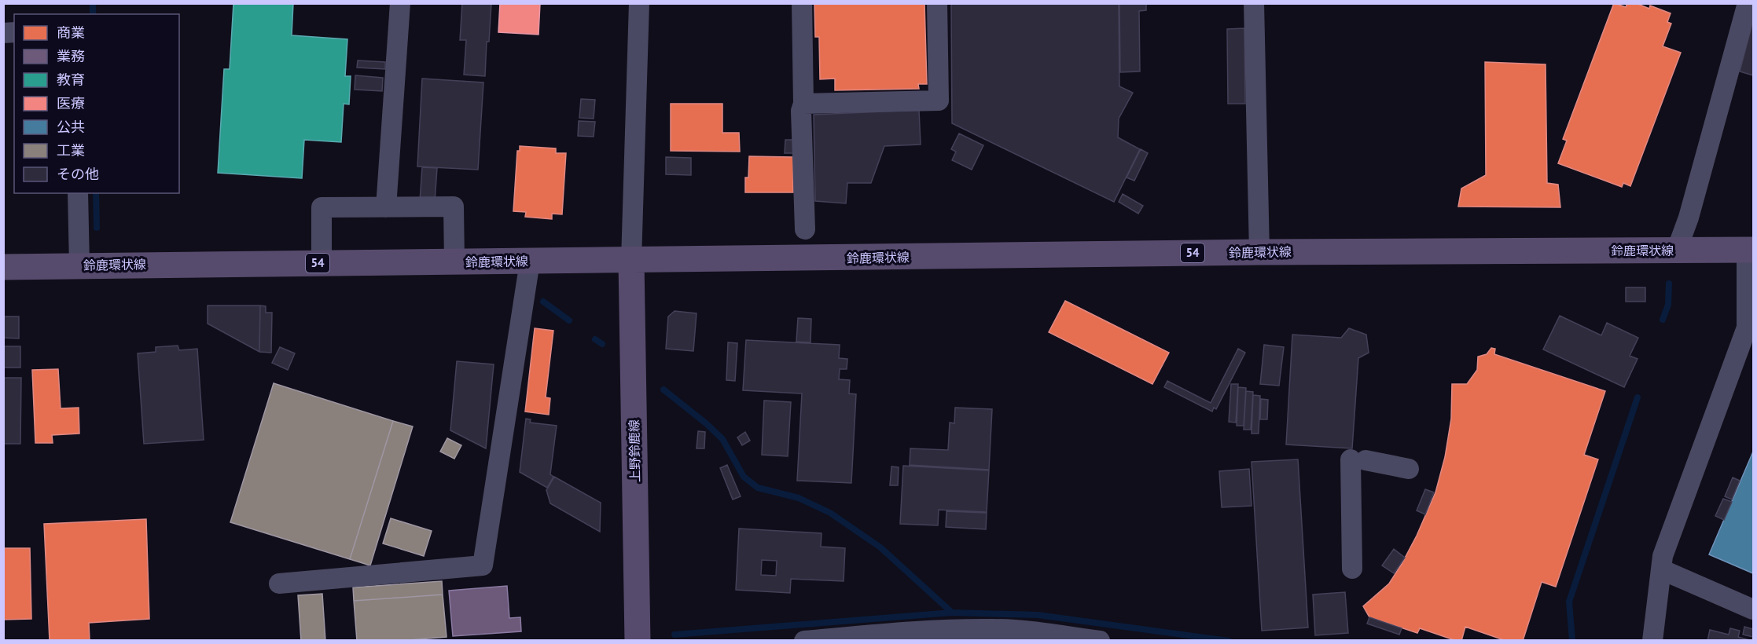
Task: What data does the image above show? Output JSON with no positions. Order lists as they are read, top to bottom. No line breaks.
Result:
{"streets":{"main road":["鈴鹿環状線","54","上野鈴鹿線"]},"crossings":[["鈴鹿環状線","上野鈴鹿線"]],"legend":["商業","業務","教育","医療","公共","工業","その他"]}
